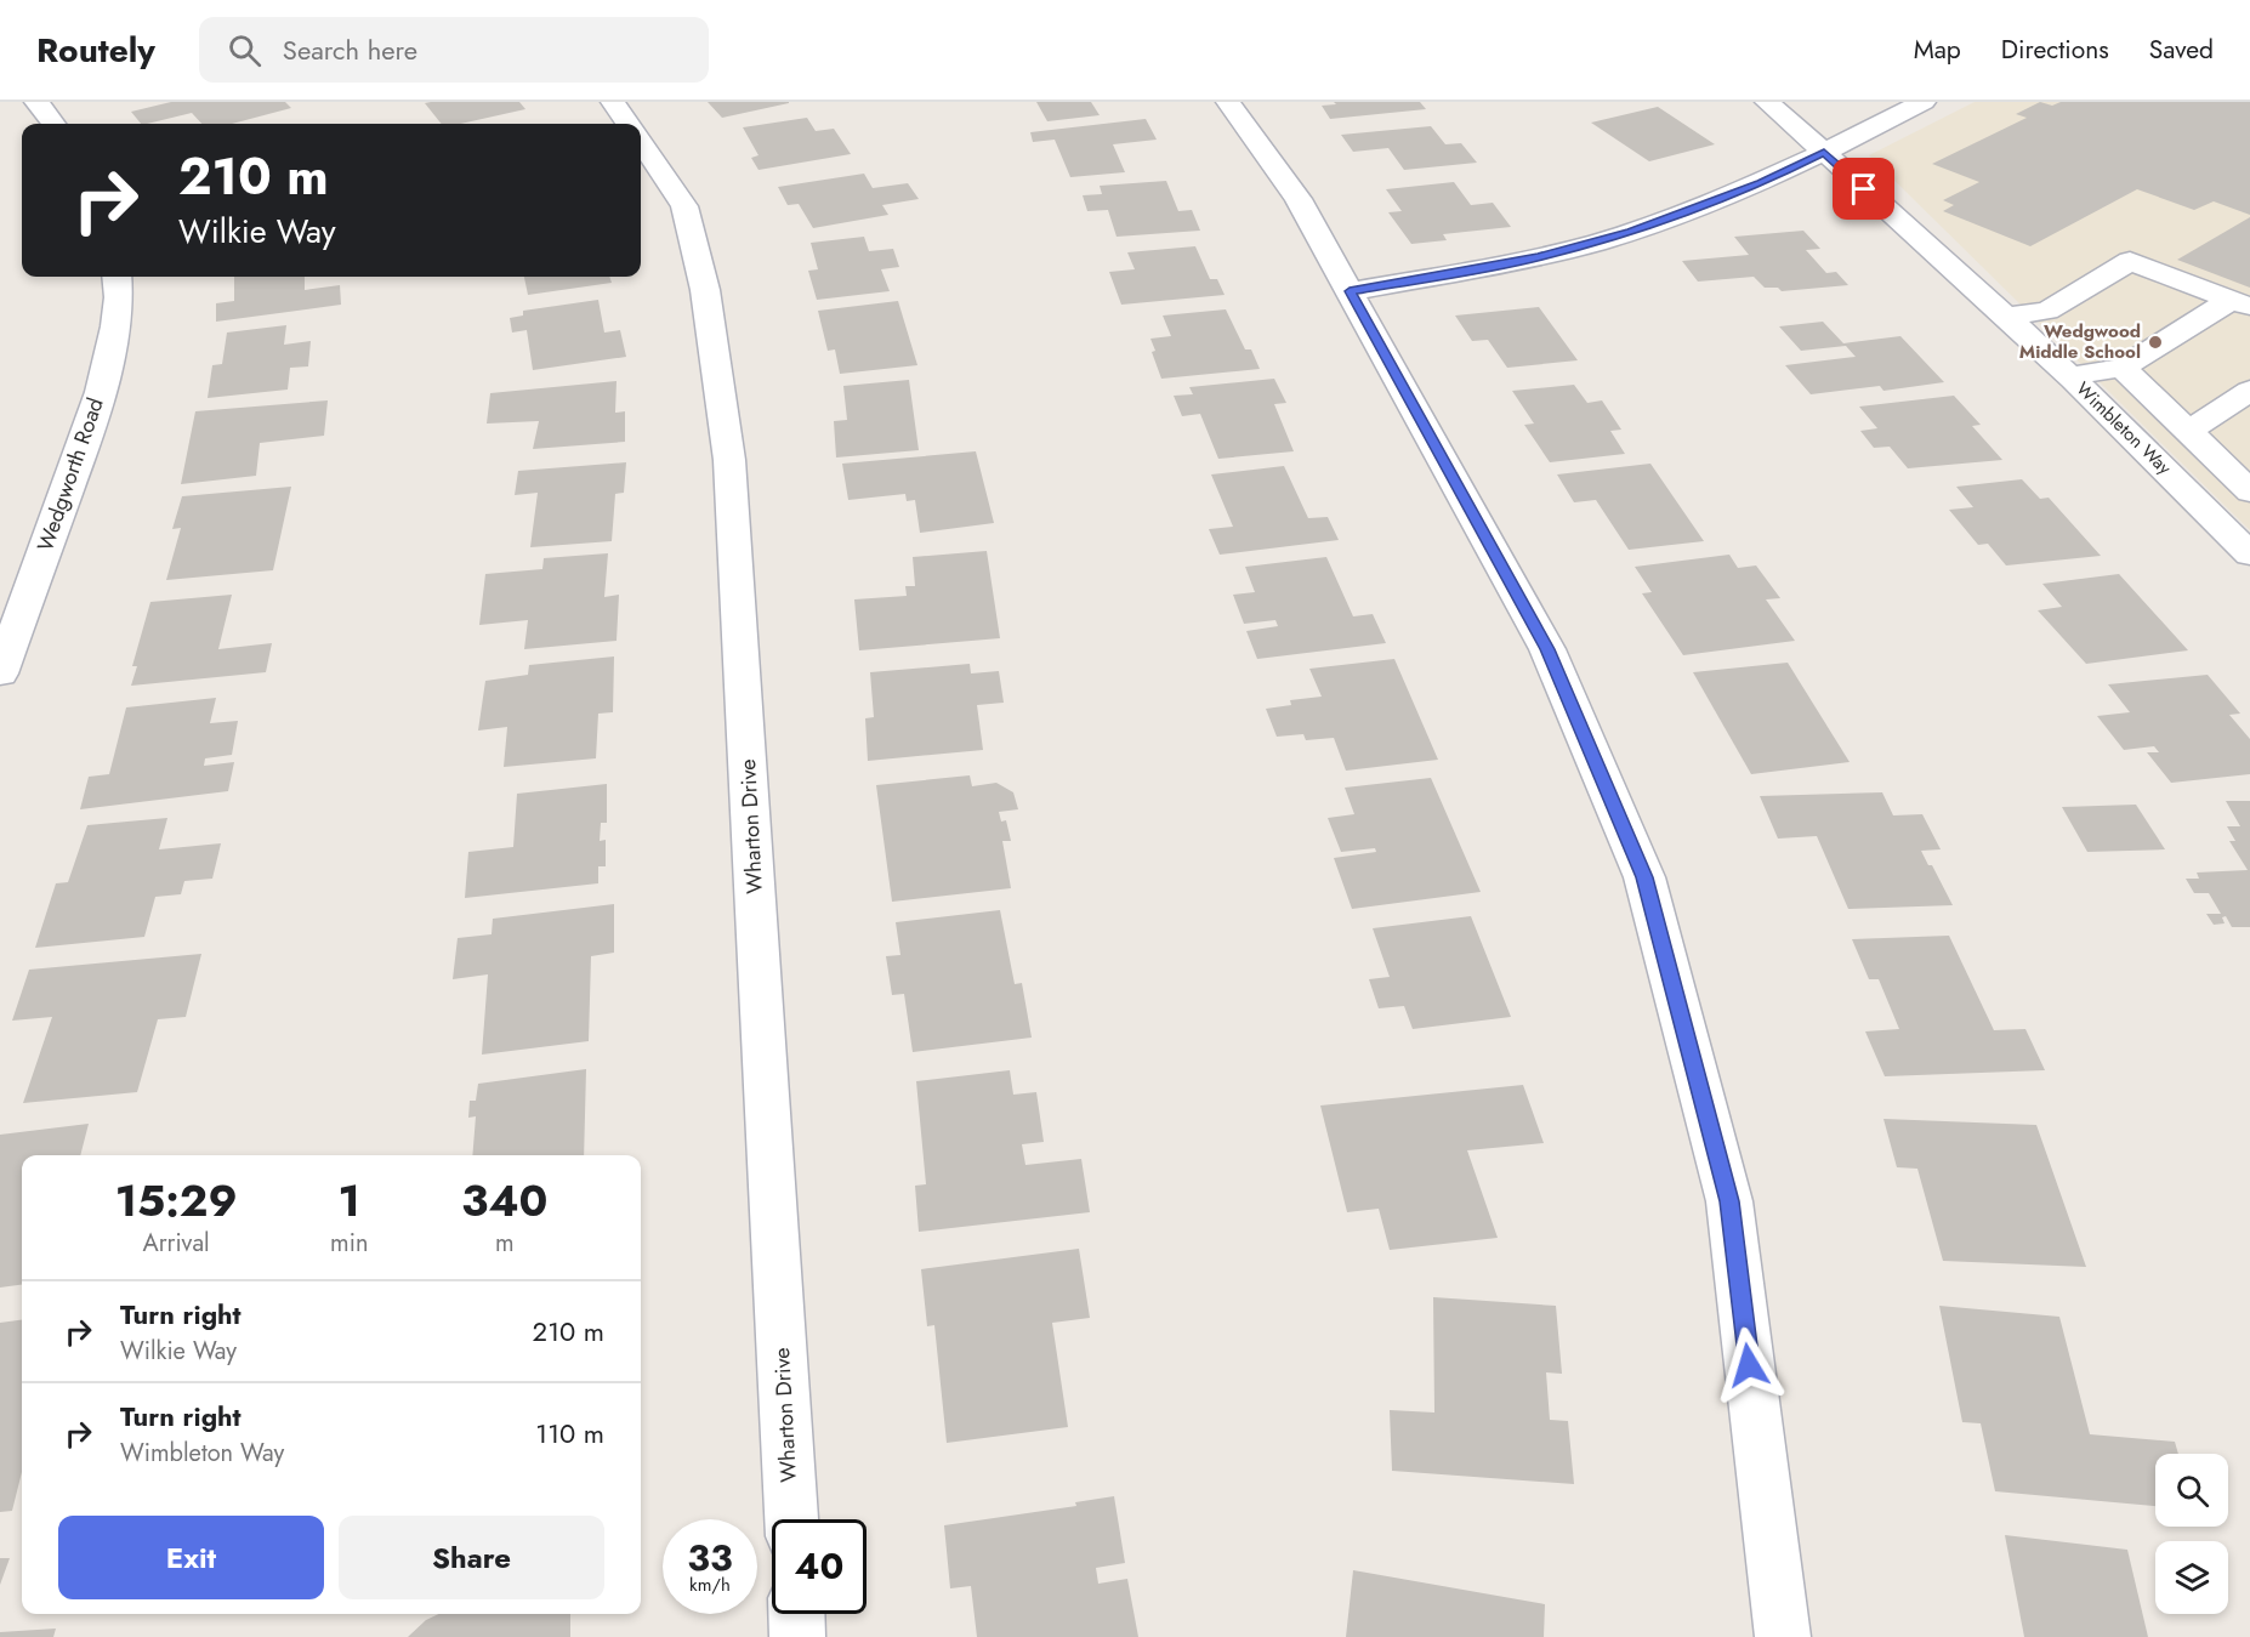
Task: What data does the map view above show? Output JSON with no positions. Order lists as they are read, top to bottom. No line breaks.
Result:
{"streets":{"street":["Wimbleton Way","Wedgworth Road","Wharton Drive"]},"places":["Wedgwood Middle School"],"page":{"header":"Routely","search":"Search here","nav":["Map","Directions","Saved"],"turn":["210 m","Wilkie Way"],"eta":["15:29","Arrival","1","min","340","m"],"list":[{"name":"Turn right","note":"Wilkie Way","value":"210 m"},{"name":"Turn right","note":"Wimbleton Way","value":"110 m"}],"buttons":["Exit","Share"],"speed":"33 km/h","limit":"40"}}
